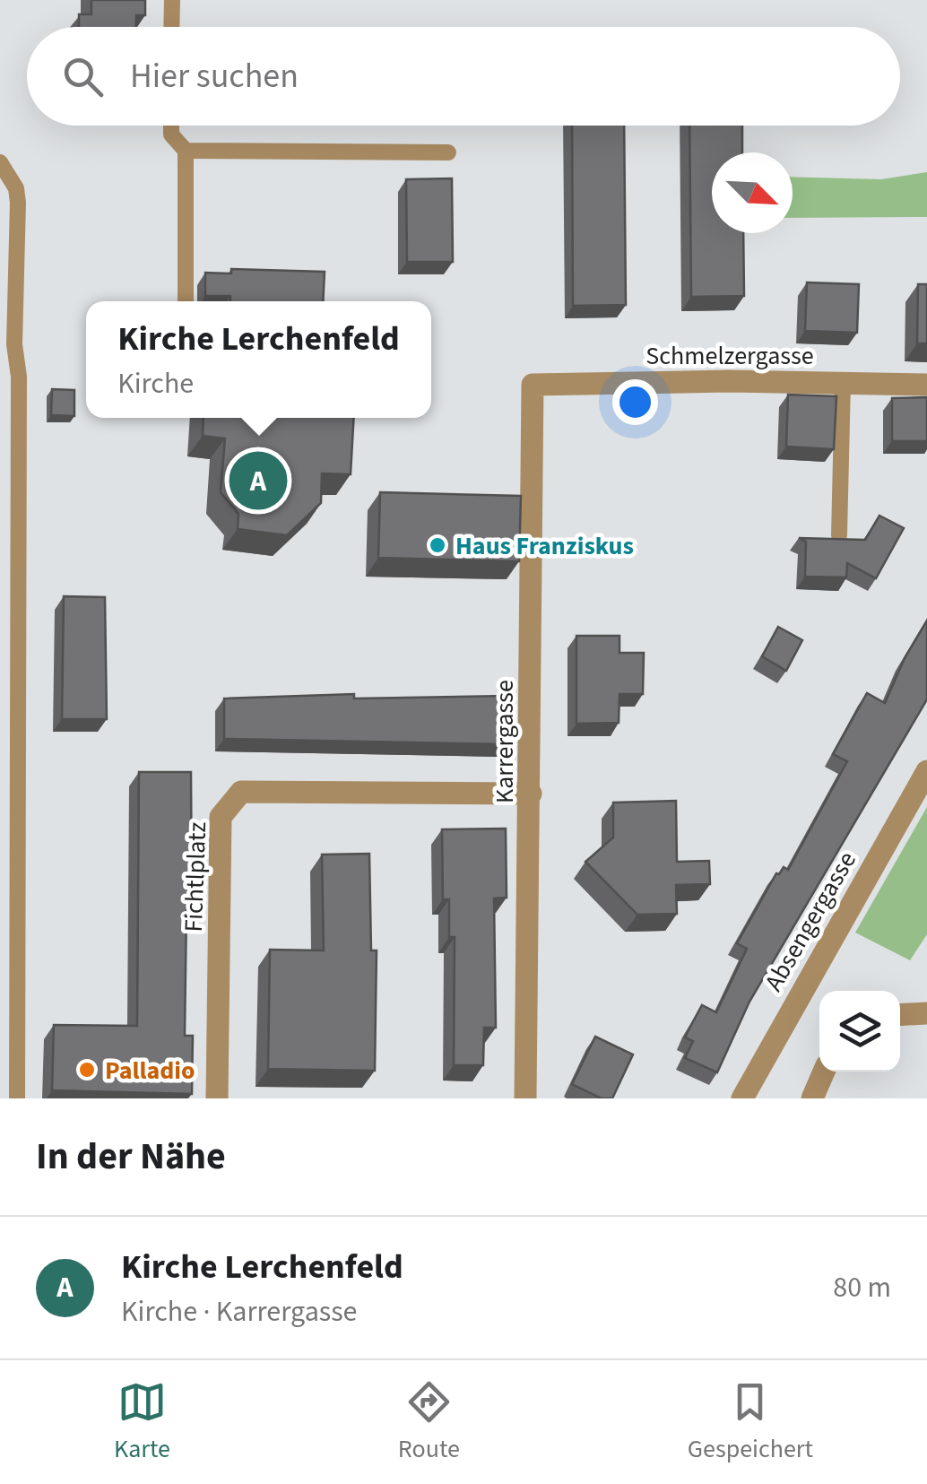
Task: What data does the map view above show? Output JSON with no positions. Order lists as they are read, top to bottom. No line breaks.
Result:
{"streets":{"street":["Schmelzergasse","Karrergasse","Fichtlplatz","Absengergasse"]},"crossings":[["Schmelzergasse","Karrergasse"],["Karrergasse","Fichtlplatz"]],"places":["Haus Franziskus","Palladio"],"north":"bottom right","page":{"search":"Hier suchen","popup":["Kirche Lerchenfeld","Kirche"],"pins":"A","heading":"In der Nähe","list":[{"mark":"A","name":"Kirche Lerchenfeld","note":"Kirche · Karrergasse","value":"80 m"}],"nav":["Karte","Route","Gespeichert"]}}
